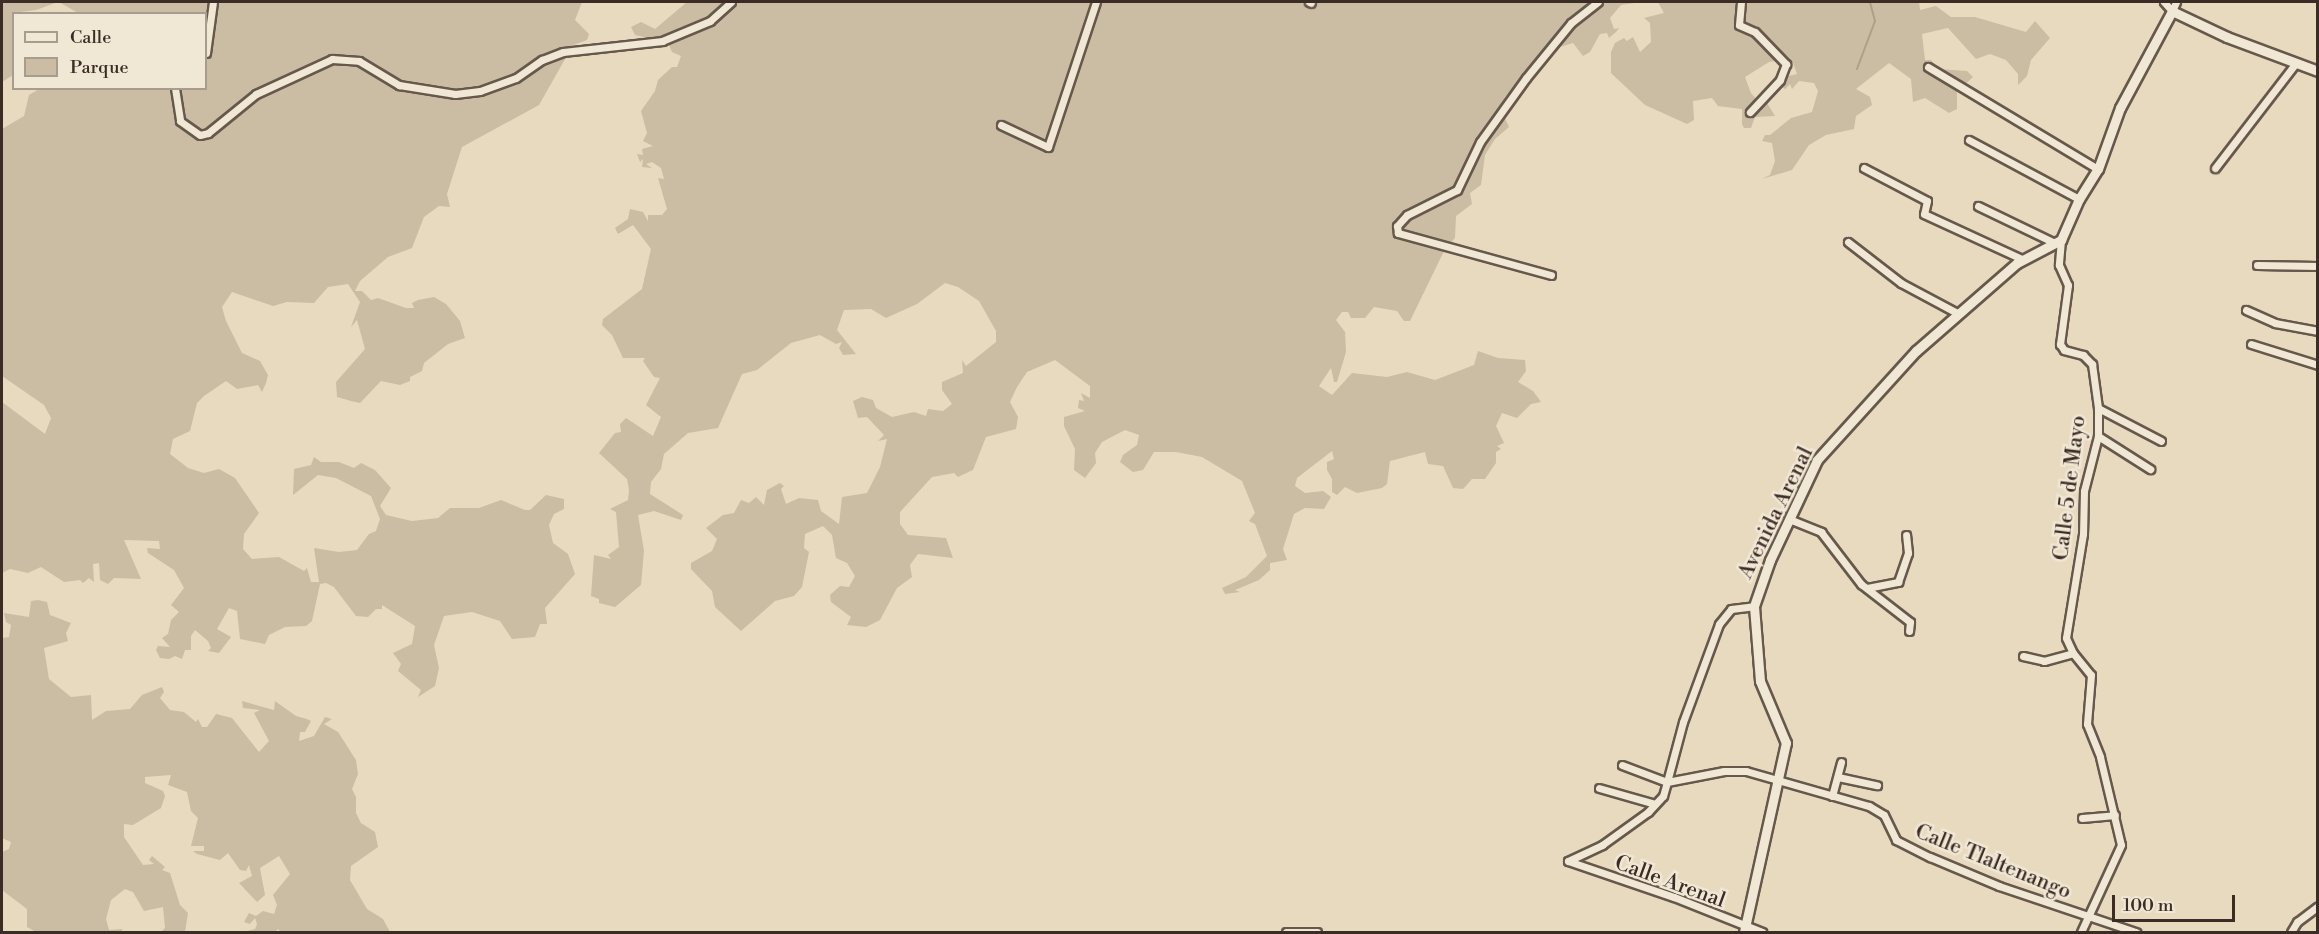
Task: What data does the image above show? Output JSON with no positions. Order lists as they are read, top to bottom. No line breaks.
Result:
{"streets":{"street":["Calle 5 de Mayo","Avenida Arenal","Calle Tlaltenango","Calle Arenal"]},"crossings":[["Calle 5 de Mayo","Avenida Arenal"],["Calle 5 de Mayo","Calle Tlaltenango"],["Avenida Arenal","Calle Tlaltenango"],["Avenida Arenal","Calle Arenal"]],"legend":["Calle","Parque"],"scale_bar":"100 m"}
